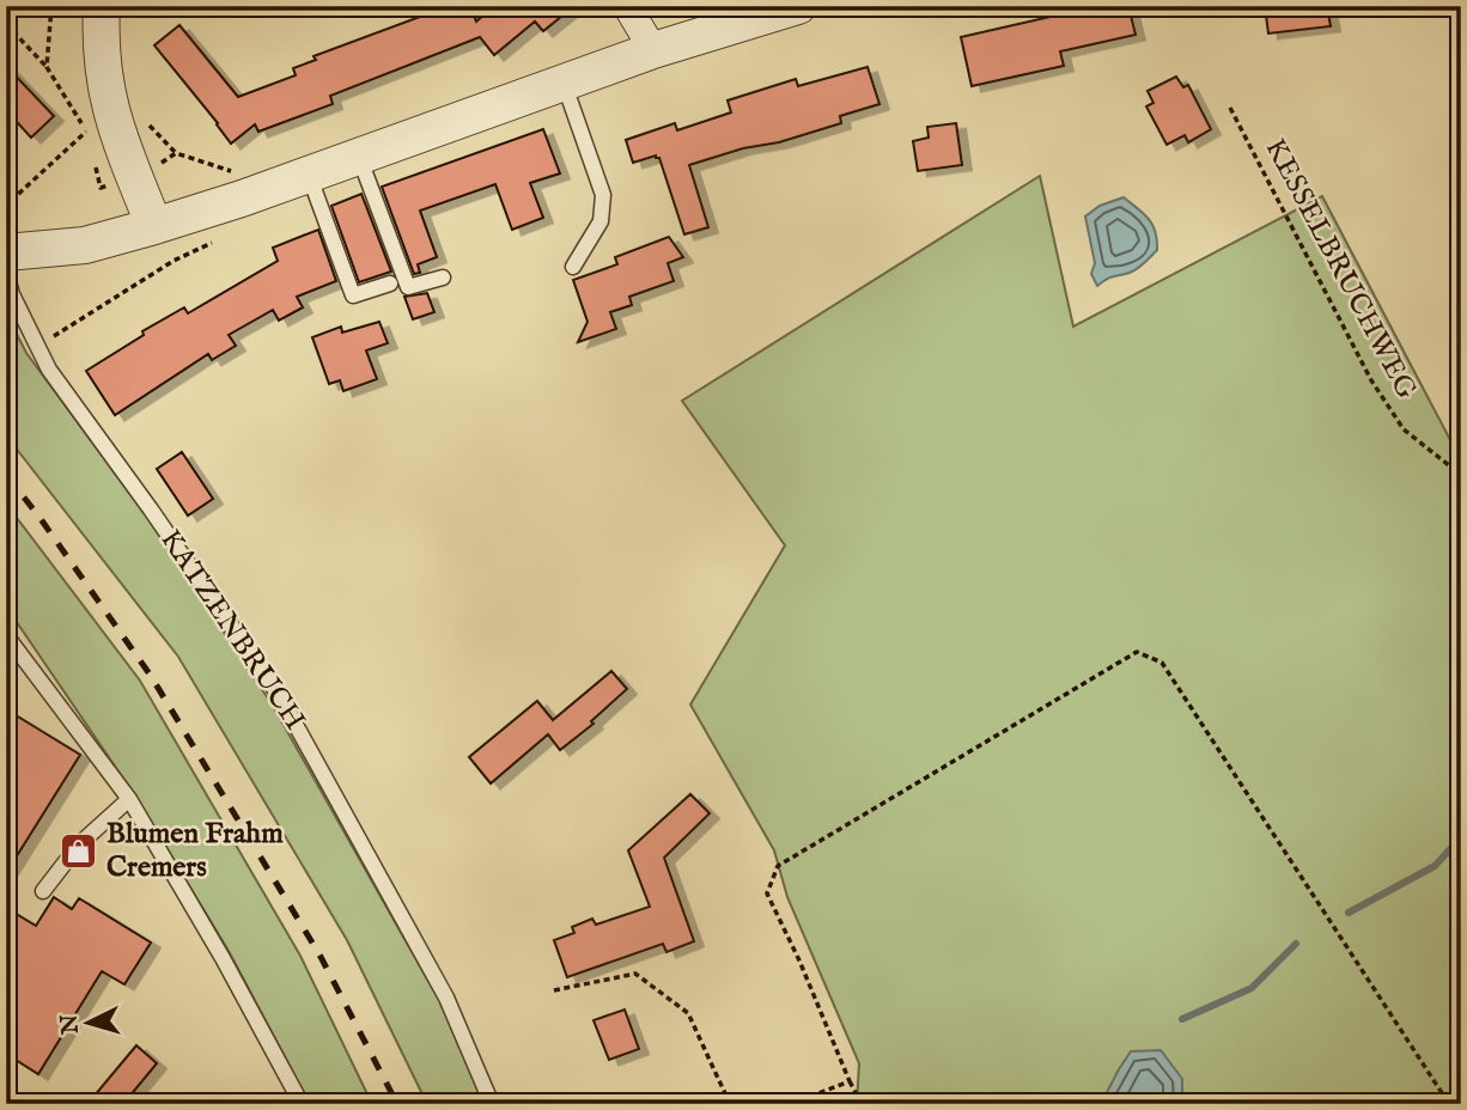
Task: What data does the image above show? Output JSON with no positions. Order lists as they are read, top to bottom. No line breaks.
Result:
{"streets":{"lane":["KATZENBRUCH"],"path":["KESSELBRUCHWEG"]},"places":{"shop":["Blumen Frahm Cremers"]},"north":"left"}
